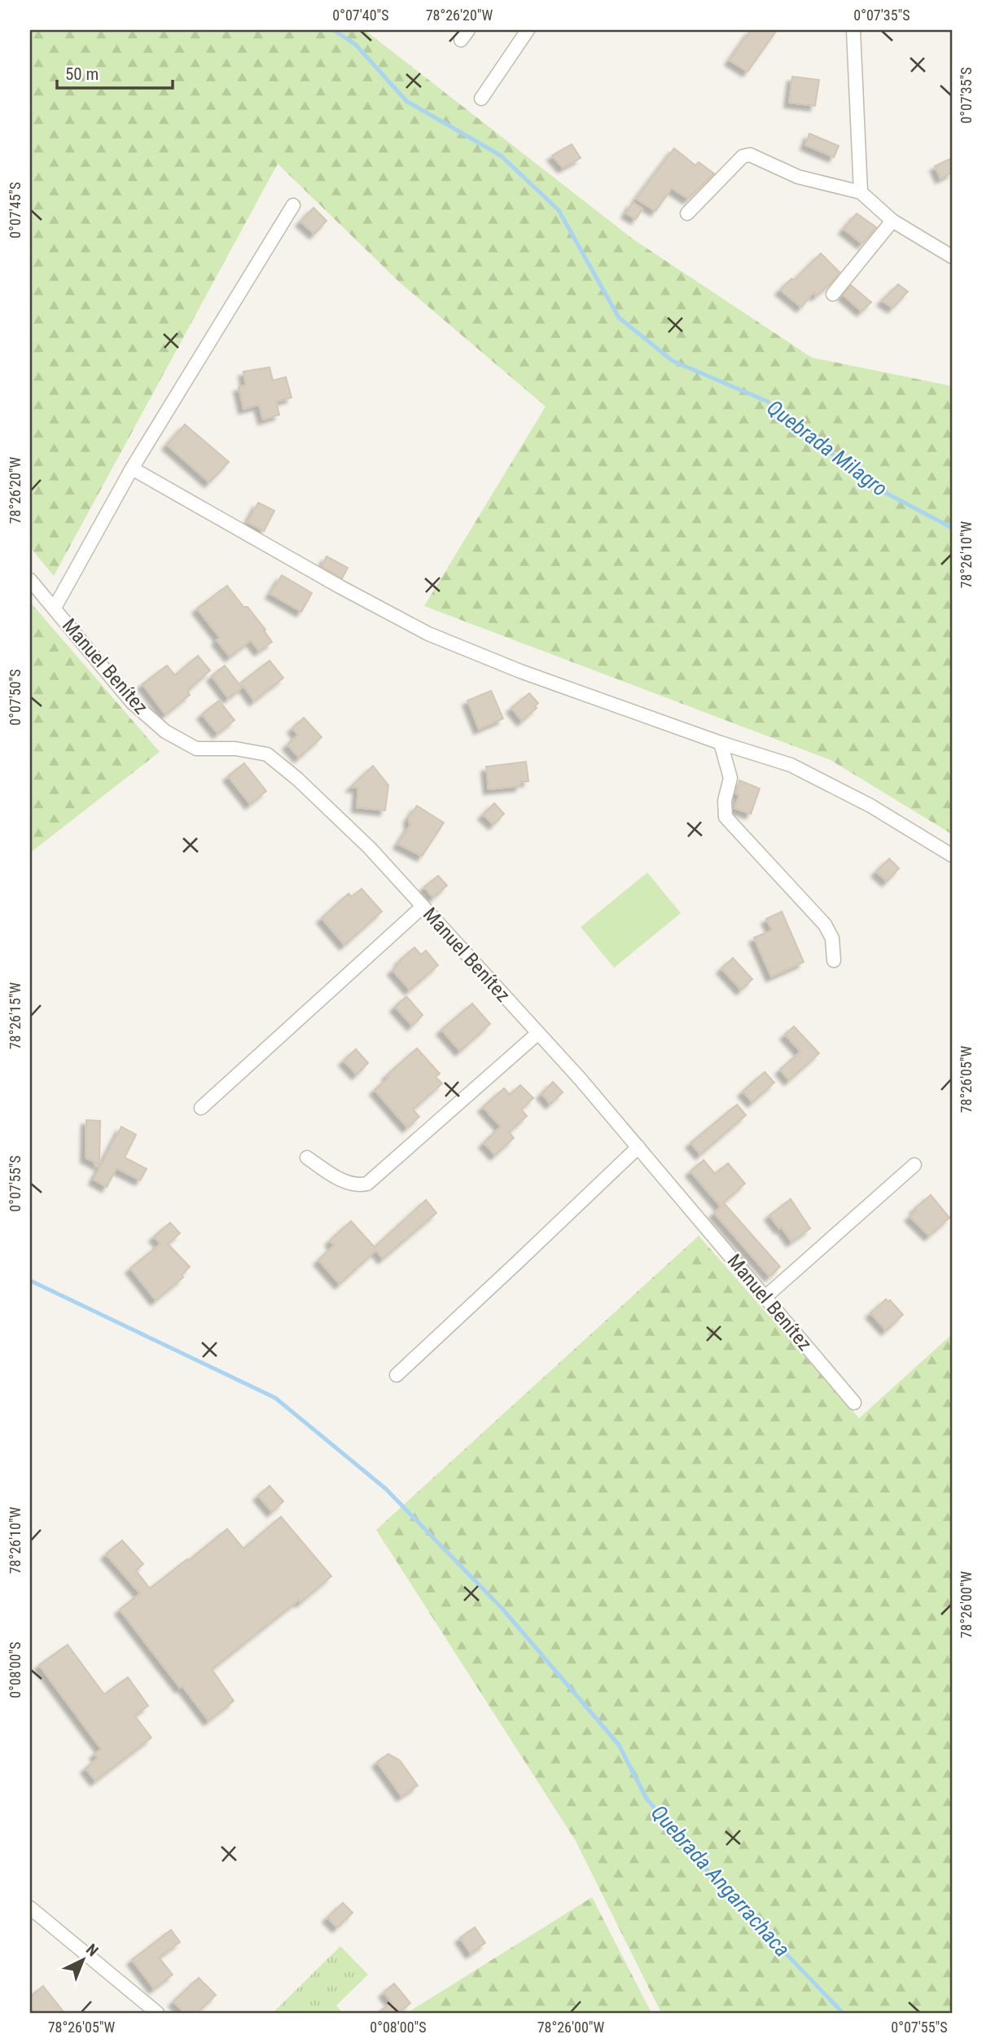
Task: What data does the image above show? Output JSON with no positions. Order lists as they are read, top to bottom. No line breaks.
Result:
{"streets":{"street":["Manuel Benítez"]},"water":["Quebrada Milagro","Quebrada Angarrachaca"],"scale_bar":"50 m","north":"top right","coordinates":["0°07'40\"S","78°26'20\"W","0°07'35\"S","0°07'45\"S","78°26'10\"W","0°07'50\"S","78°26'15\"W","78°26'05\"W","0°07'55\"S","78°26'00\"W","0°08'00\"S"]}
